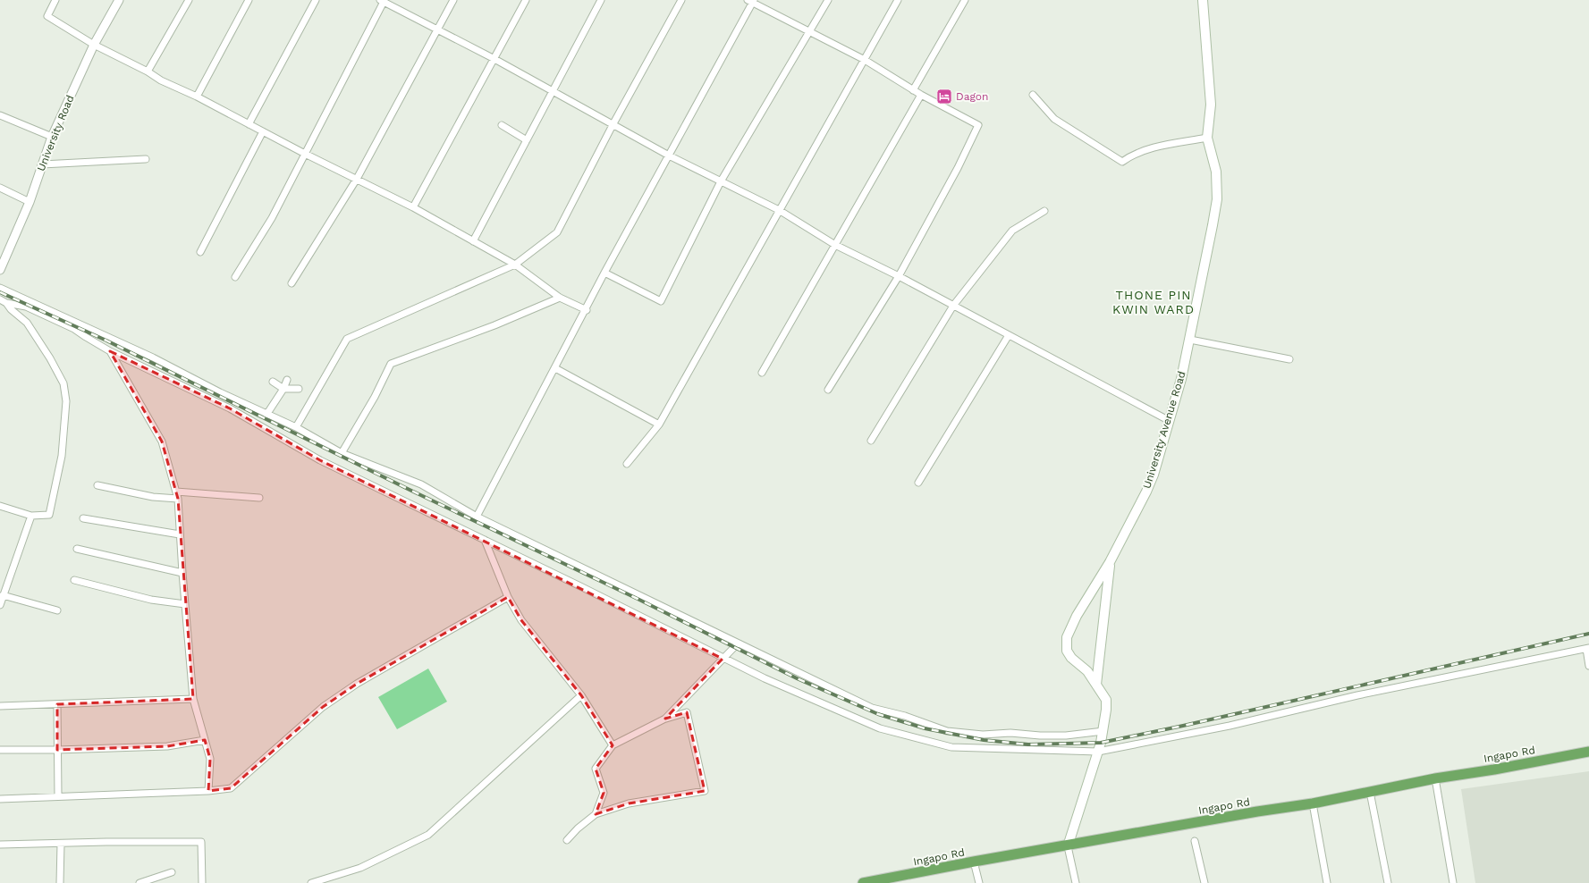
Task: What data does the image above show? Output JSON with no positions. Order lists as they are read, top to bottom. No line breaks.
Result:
{"streets":{"main road":["University Avenue Road","Ingapo Rd"],"street":["University Road"]},"crossings":[["University Avenue Road","Ingapo Rd"]],"districts":["THONE PIN KWIN WARD"],"places":{"hotel":["Dagon"]}}
